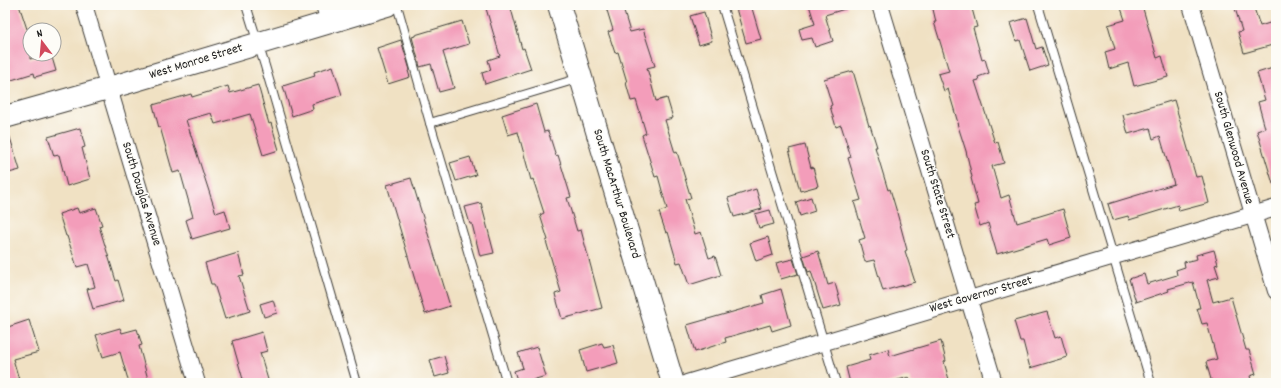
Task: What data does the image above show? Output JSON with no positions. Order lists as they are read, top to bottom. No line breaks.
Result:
{"streets":{"street":["West Monroe Street","South Glenwood Avenue","South Douglas Avenue","South MacArthur Boulevard","South State Street","West Governor Street"]},"crossings":[["West Monroe Street","South Douglas Avenue"],["South Glenwood Avenue","West Governor Street"],["South State Street","West Governor Street"]],"north":"top"}
